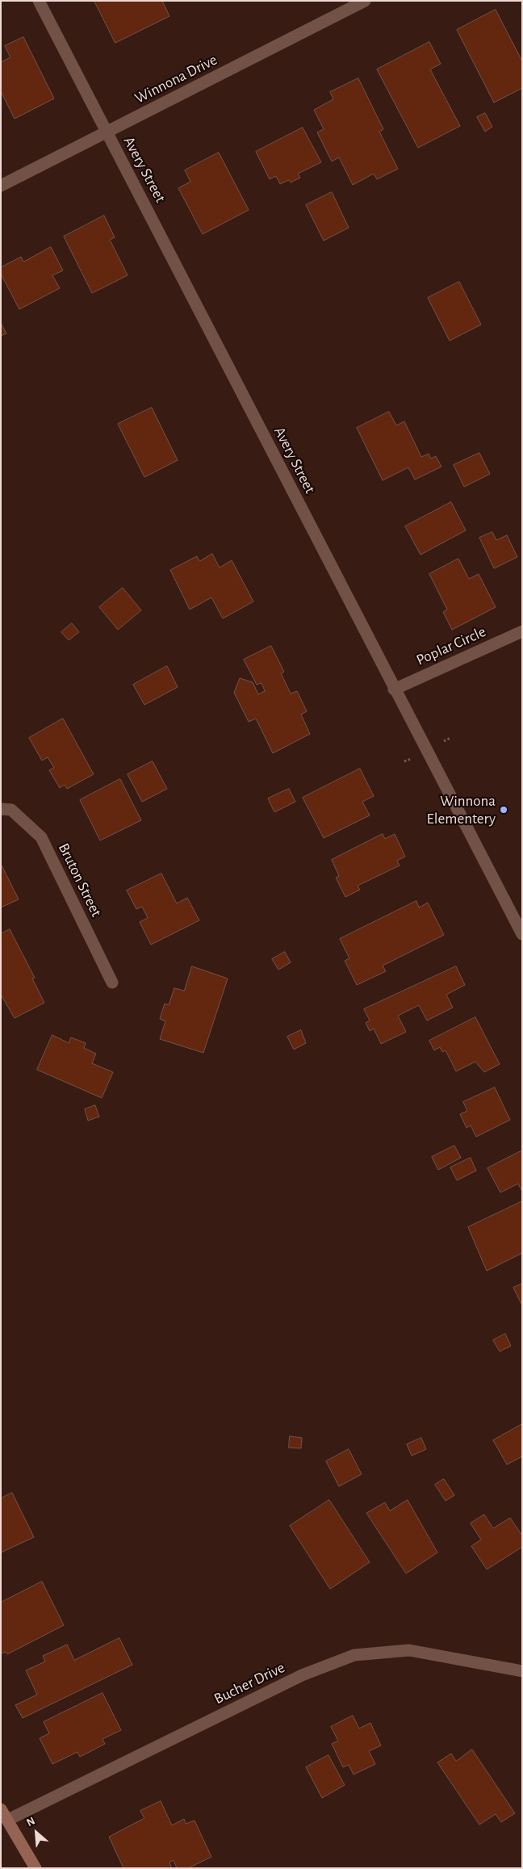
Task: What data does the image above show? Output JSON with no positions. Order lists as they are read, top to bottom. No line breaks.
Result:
{"streets":{"street":["Winnona Drive","Avery Street","Poplar Circle","Bruton Street","Bucher Drive"]},"crossings":[["Winnona Drive","Avery Street"],["Avery Street","Poplar Circle"]],"places":["Winnona Elementery"],"north":"top left"}
